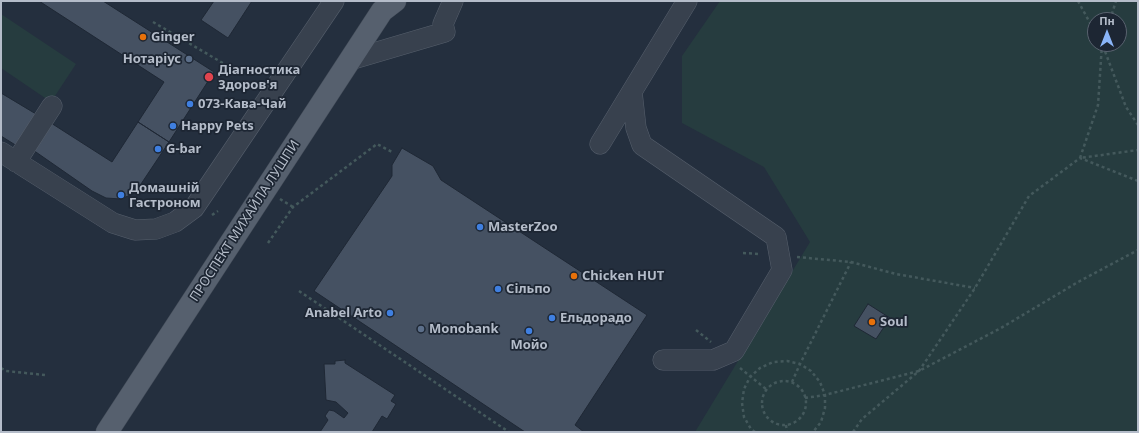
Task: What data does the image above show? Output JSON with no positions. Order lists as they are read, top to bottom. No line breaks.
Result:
{"streets":{"main road":["ПРОСПЕКТ МИХАЙЛА ЛУШПИ"]},"places":["Ginger","Нотаріус","Діагностика Здоров'я","073-Кава-Чай","Happy Pets","G-bar","Домашній Гастроном","MasterZoo","Chicken HUT","Сільпо","Anabel Arto","Ельдорадо","Soul","Monobank","Мойо"],"north":"top"}
